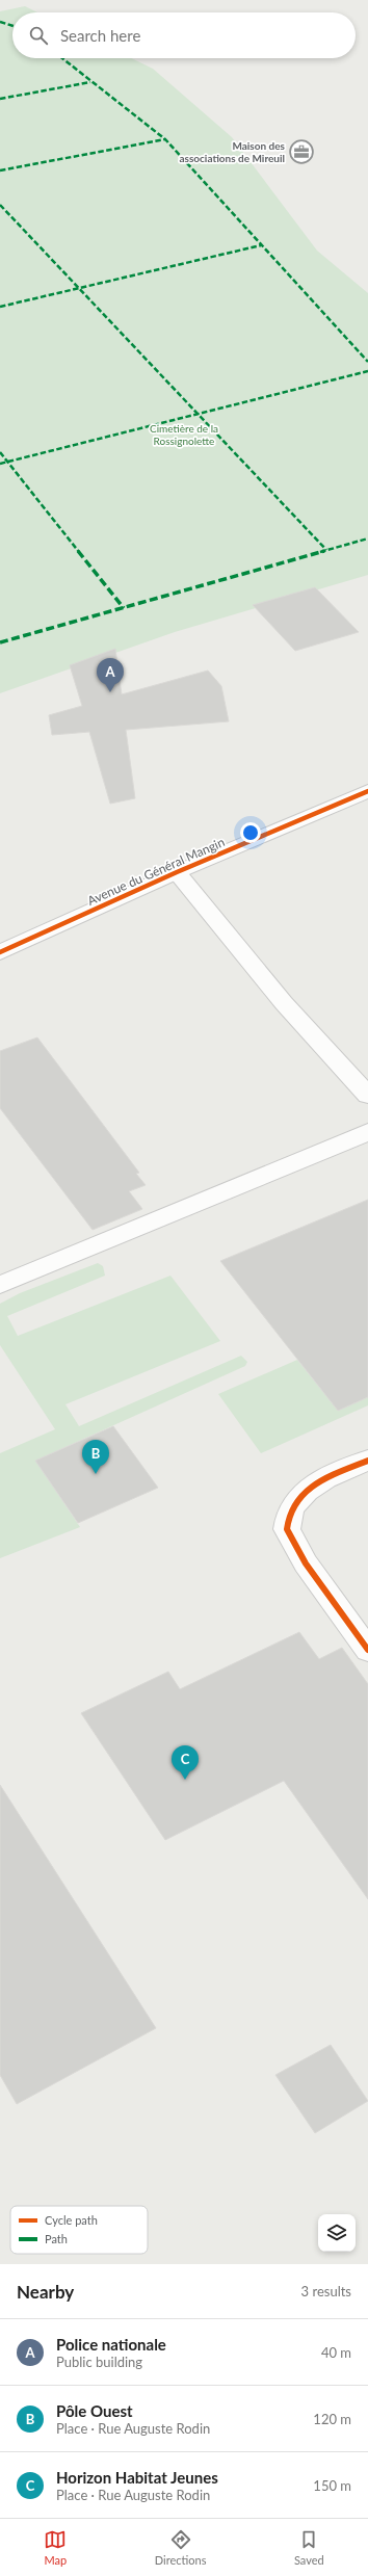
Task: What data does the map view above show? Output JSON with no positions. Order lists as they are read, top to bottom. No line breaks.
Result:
{"streets":{"street":["Avenue du Général Mangin"]},"parks":["Cimetière de la Rossignolette"],"places":{"office":["Maison des associations de Mireuil"]},"legend":["Cycle path","Path"],"page":{"search":"Search here","pins":["A","B","C"],"heading":["Nearby","3 results"],"list":[{"mark":"A","name":"Police nationale","note":"Public building","value":"40 m"},{"mark":"B","name":"Pôle Ouest","note":"Place · Rue Auguste Rodin","value":"120 m"},{"mark":"C","name":"Horizon Habitat Jeunes","note":"Place · Rue Auguste Rodin","value":"150 m"}],"nav":["Map","Directions","Saved"]}}
